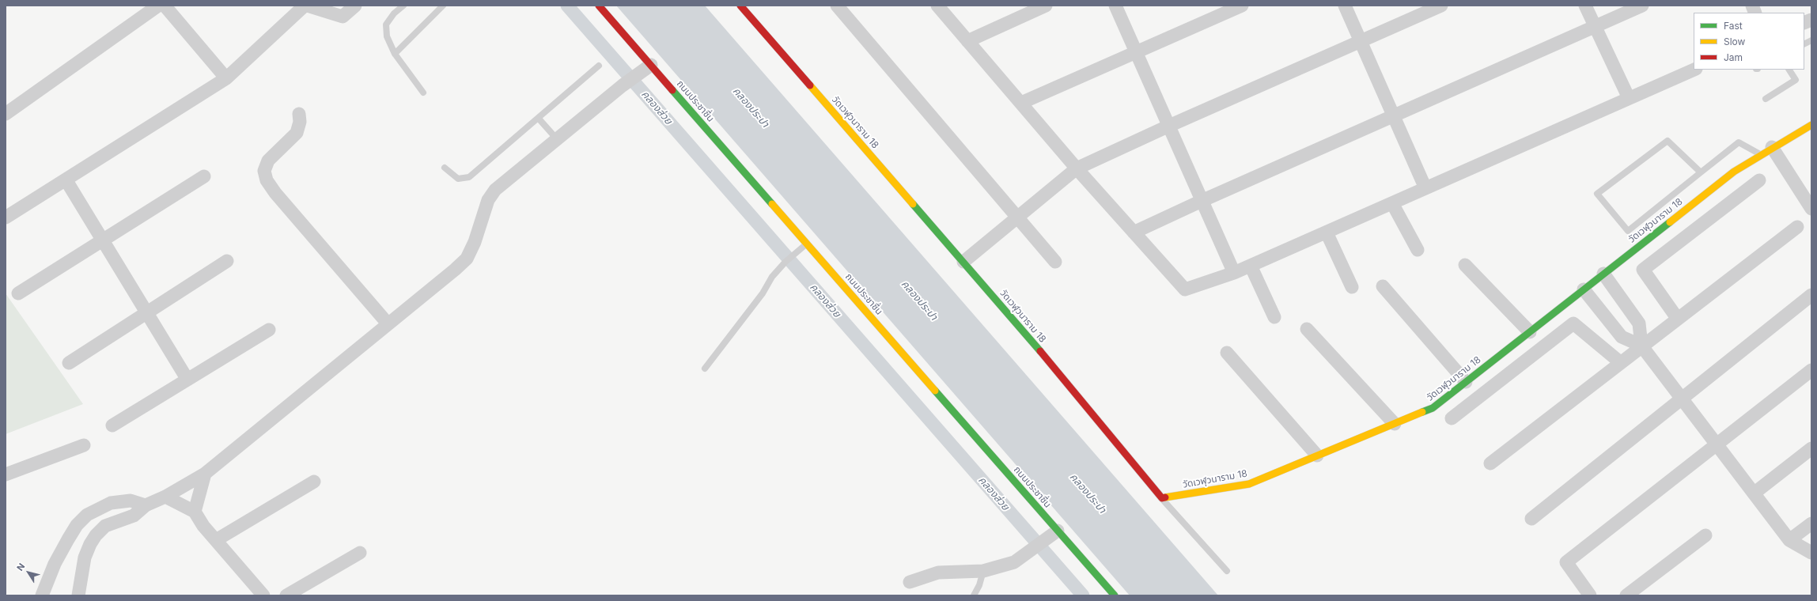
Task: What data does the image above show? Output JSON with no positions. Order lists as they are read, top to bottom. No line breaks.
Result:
{"streets":{"street":["ถนนประชาชื่น","วัดเวฬุวนาราม 18"]},"water":["คลองส่วย","คลองประปา"],"legend":["Fast","Slow","Jam"],"north":"top left"}
